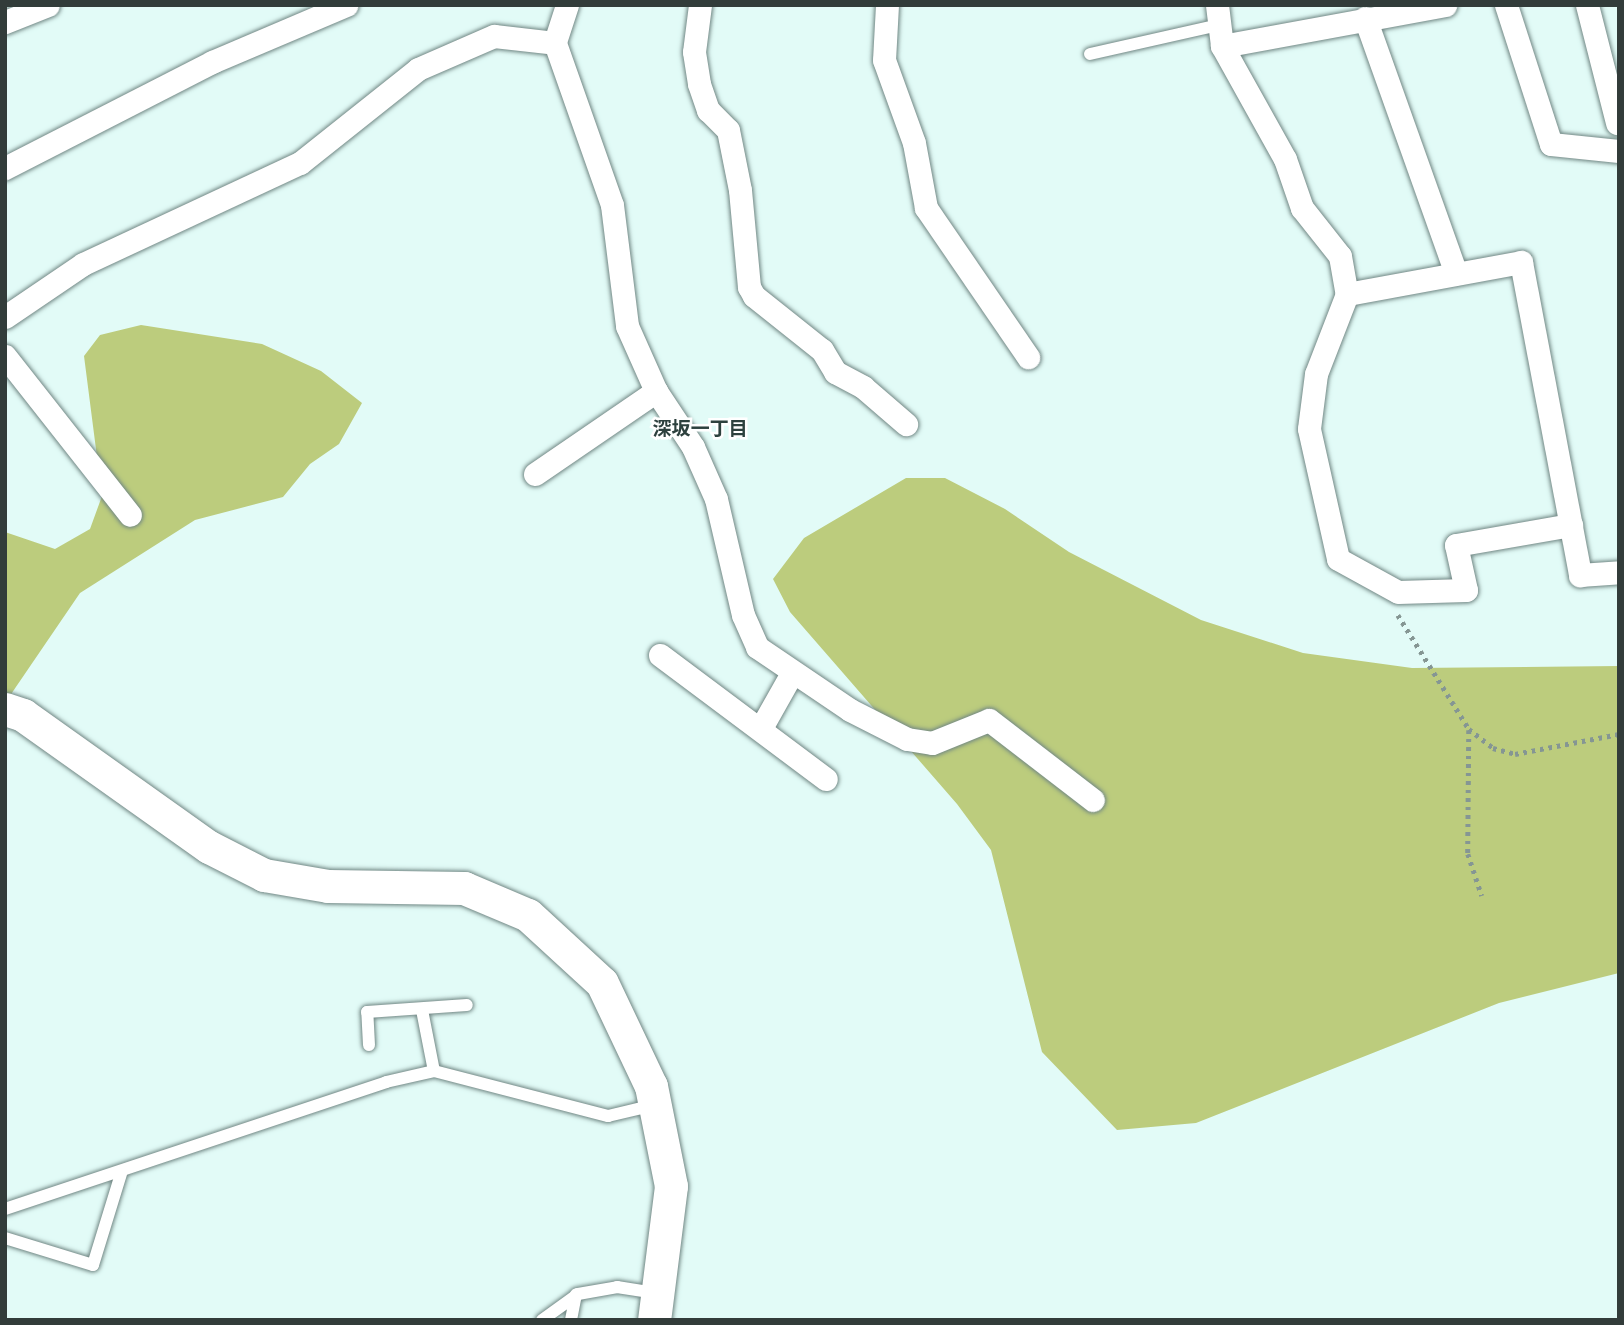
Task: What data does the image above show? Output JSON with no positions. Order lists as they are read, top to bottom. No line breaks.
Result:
{"districts":["深坂一丁目"]}
